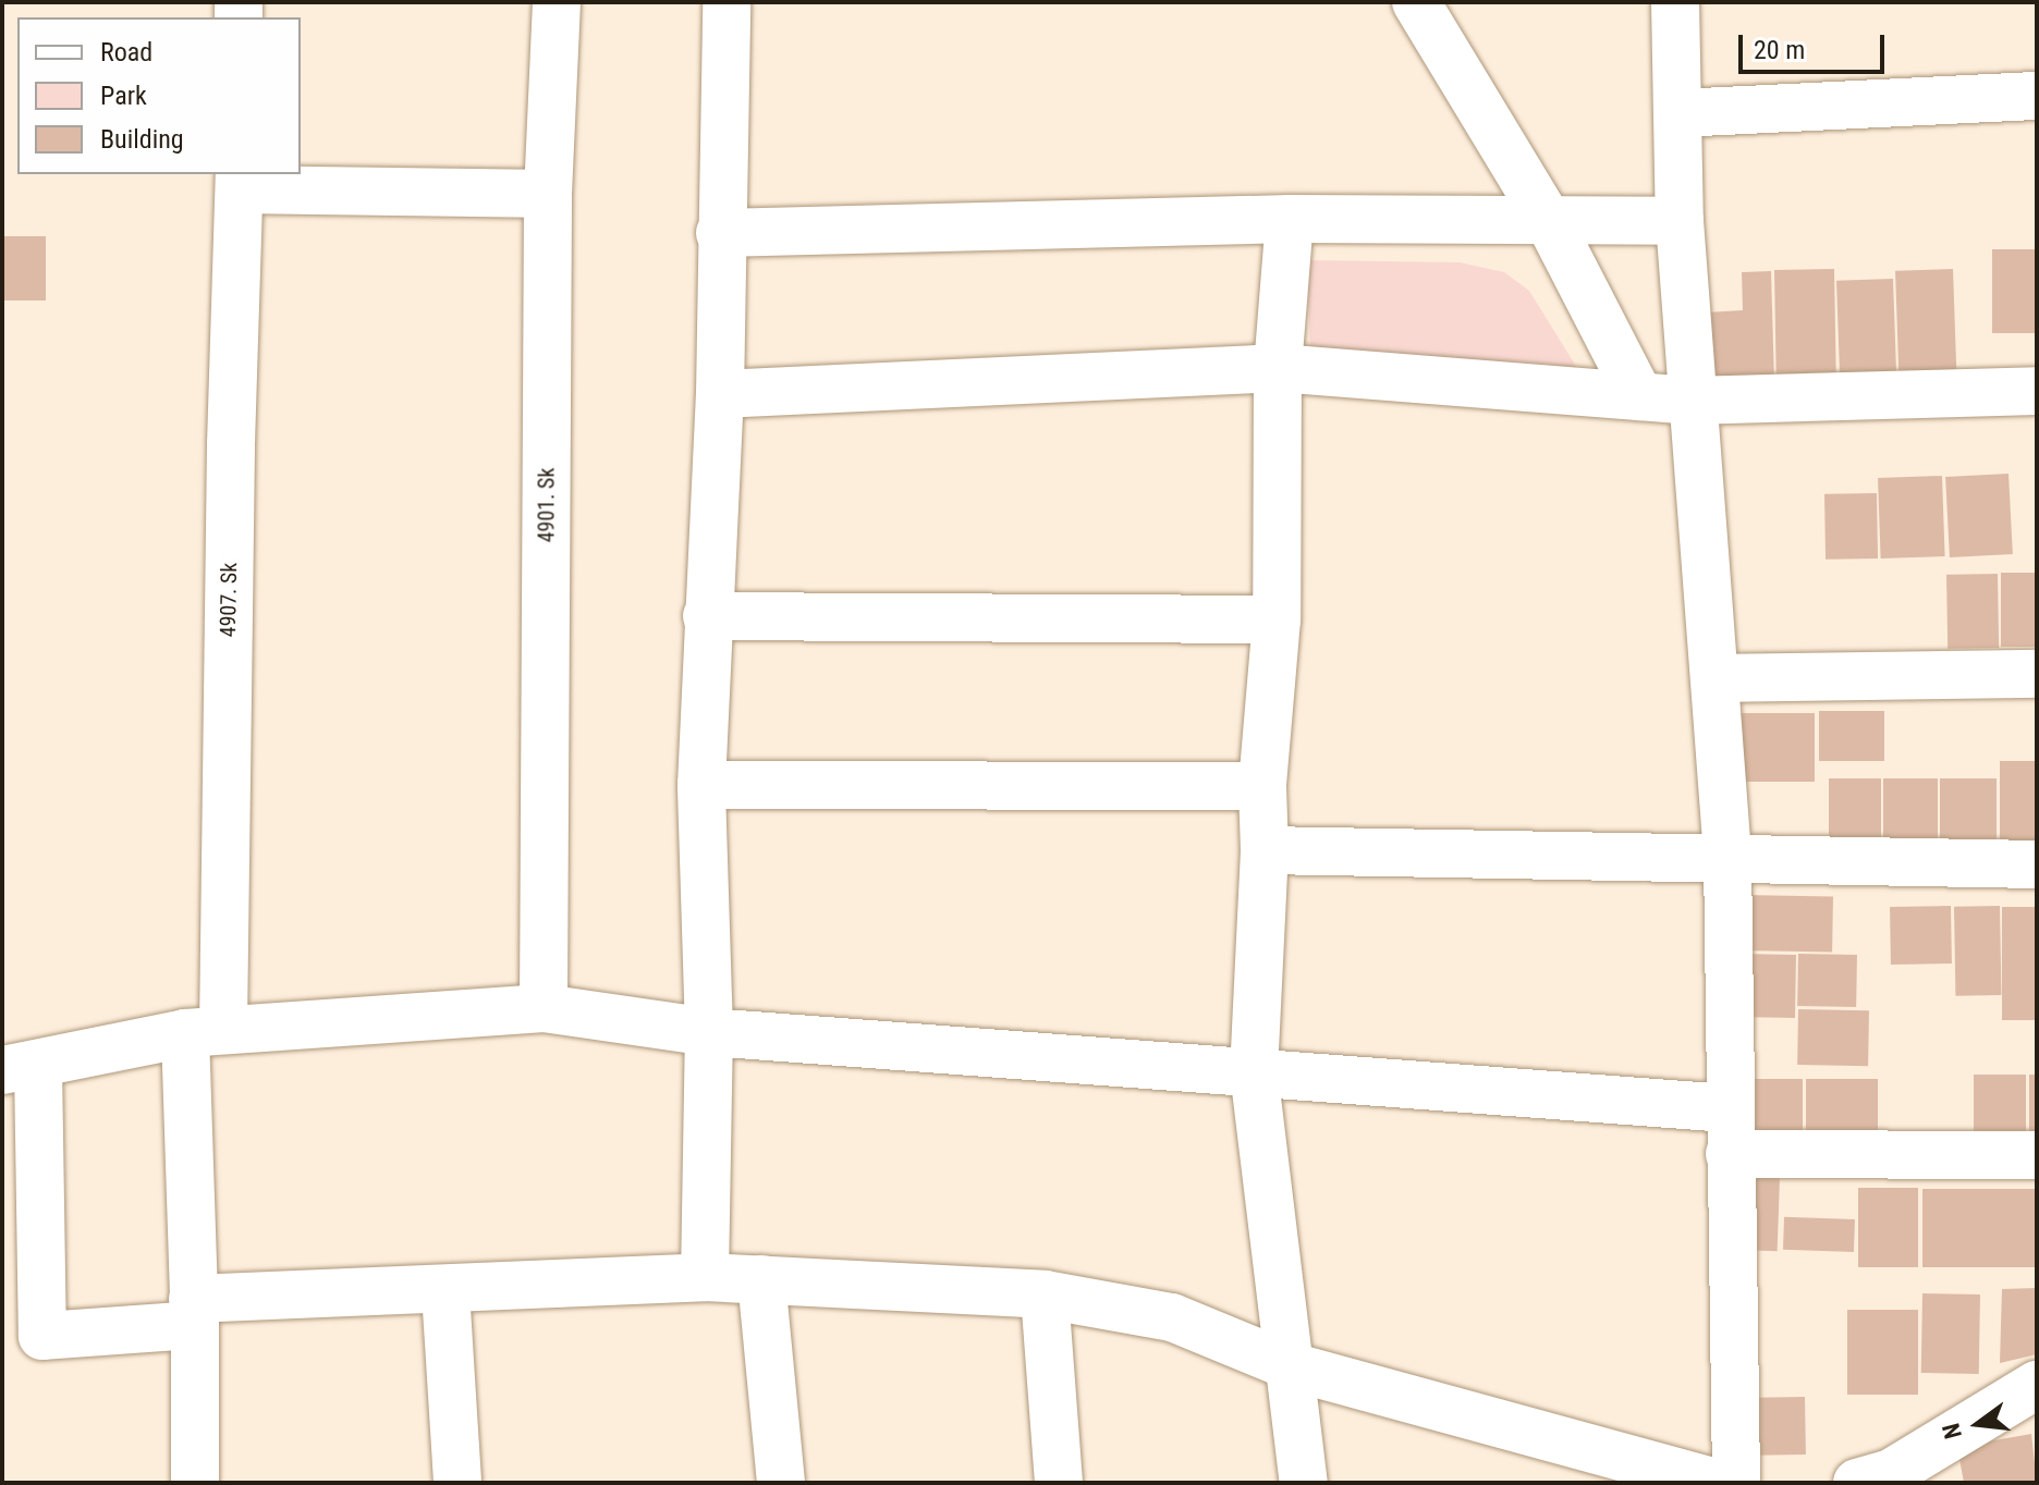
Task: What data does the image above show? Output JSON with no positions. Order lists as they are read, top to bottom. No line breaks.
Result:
{"streets":{"street":["4901. Sk","4907. Sk"]},"legend":["Road","Park","Building"],"scale_bar":"20 m","north":"left"}
